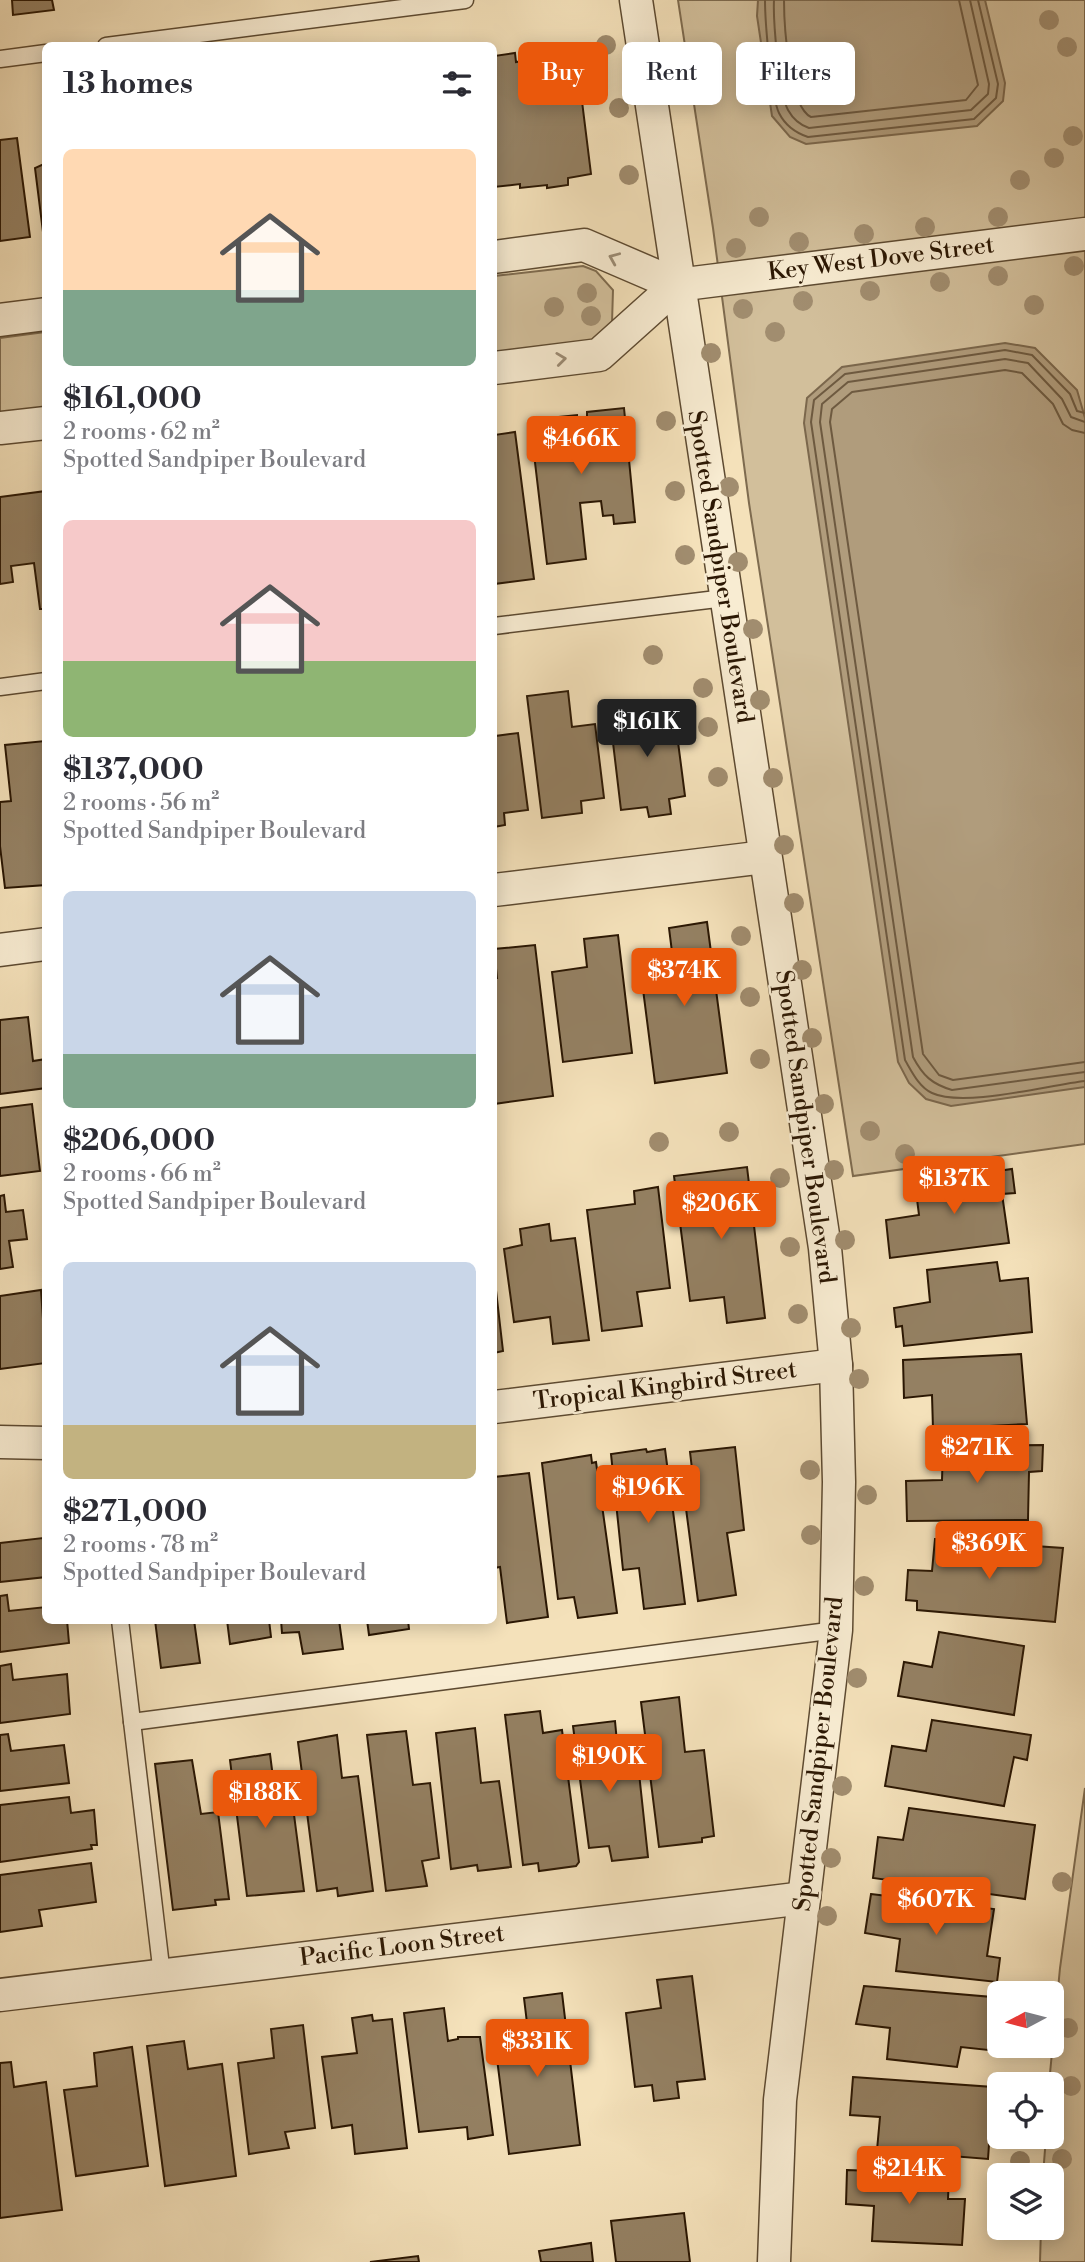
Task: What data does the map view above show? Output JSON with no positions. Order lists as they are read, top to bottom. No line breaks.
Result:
{"streets":{"street":["Key West Dove Street","Spotted Sandpiper Boulevard","Tropical Kingbird Street","Pacific Loon Street"]},"crossings":[["Key West Dove Street","Spotted Sandpiper Boulevard"],["Spotted Sandpiper Boulevard","Tropical Kingbird Street"],["Spotted Sandpiper Boulevard","Pacific Loon Street"]],"north":"left","page":{"chip":["Buy","Rent","Filters"],"heading":"13 homes","list":[{"name":"$161,000","note":"2 rooms · 62 m² · Spotted Sandpiper Boulevard"},{"name":"$137,000","note":"2 rooms · 56 m² · Spotted Sandpiper Boulevard"},{"name":"$206,000","note":"2 rooms · 66 m² · Spotted Sandpiper Boulevard"},{"name":"$271,000","note":"2 rooms · 78 m² · Spotted Sandpiper Boulevard"}],"price":["$466K","$161K","$374K","$137K","$206K","$271K","$196K","$369K","$190K","$188K","$607K","$331K","$214K"]}}
